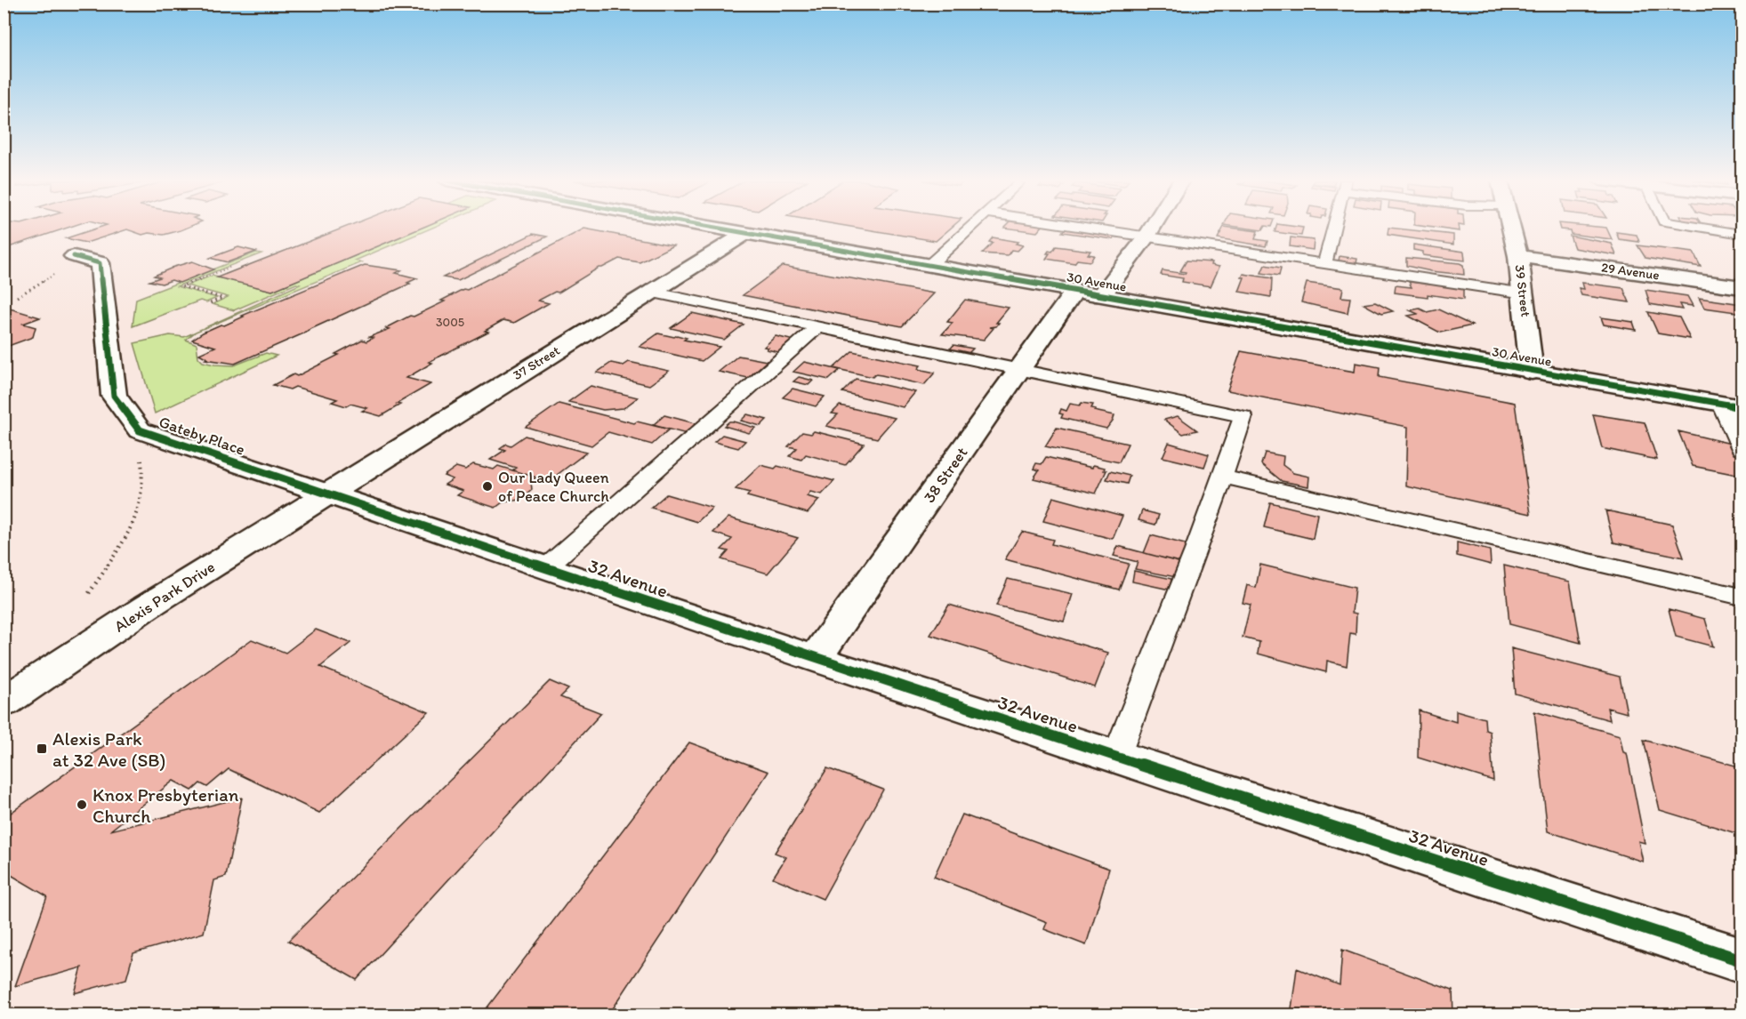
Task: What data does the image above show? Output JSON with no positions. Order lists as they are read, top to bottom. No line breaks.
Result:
{"streets":{"street":["29 Avenue","30 Avenue","39 Street","37 Street","Gateby Place","38 Street","32 Avenue","Alexis Park Drive"]},"crossings":[["29 Avenue","39 Street"],["30 Avenue","39 Street"],["30 Avenue","37 Street"],["30 Avenue","38 Street"],["37 Street","Gateby Place"],["37 Street","32 Avenue"],["37 Street","Alexis Park Drive"],["Gateby Place","32 Avenue"],["Gateby Place","Alexis Park Drive"],["38 Street","32 Avenue"],["32 Avenue","Alexis Park Drive"]],"places":{"other":["Our Lady Queen of Peace Church","Knox Presbyterian Church"],"transit":["Alexis Park at 32 Ave (SB)"]},"house_numbers":["3005"]}
